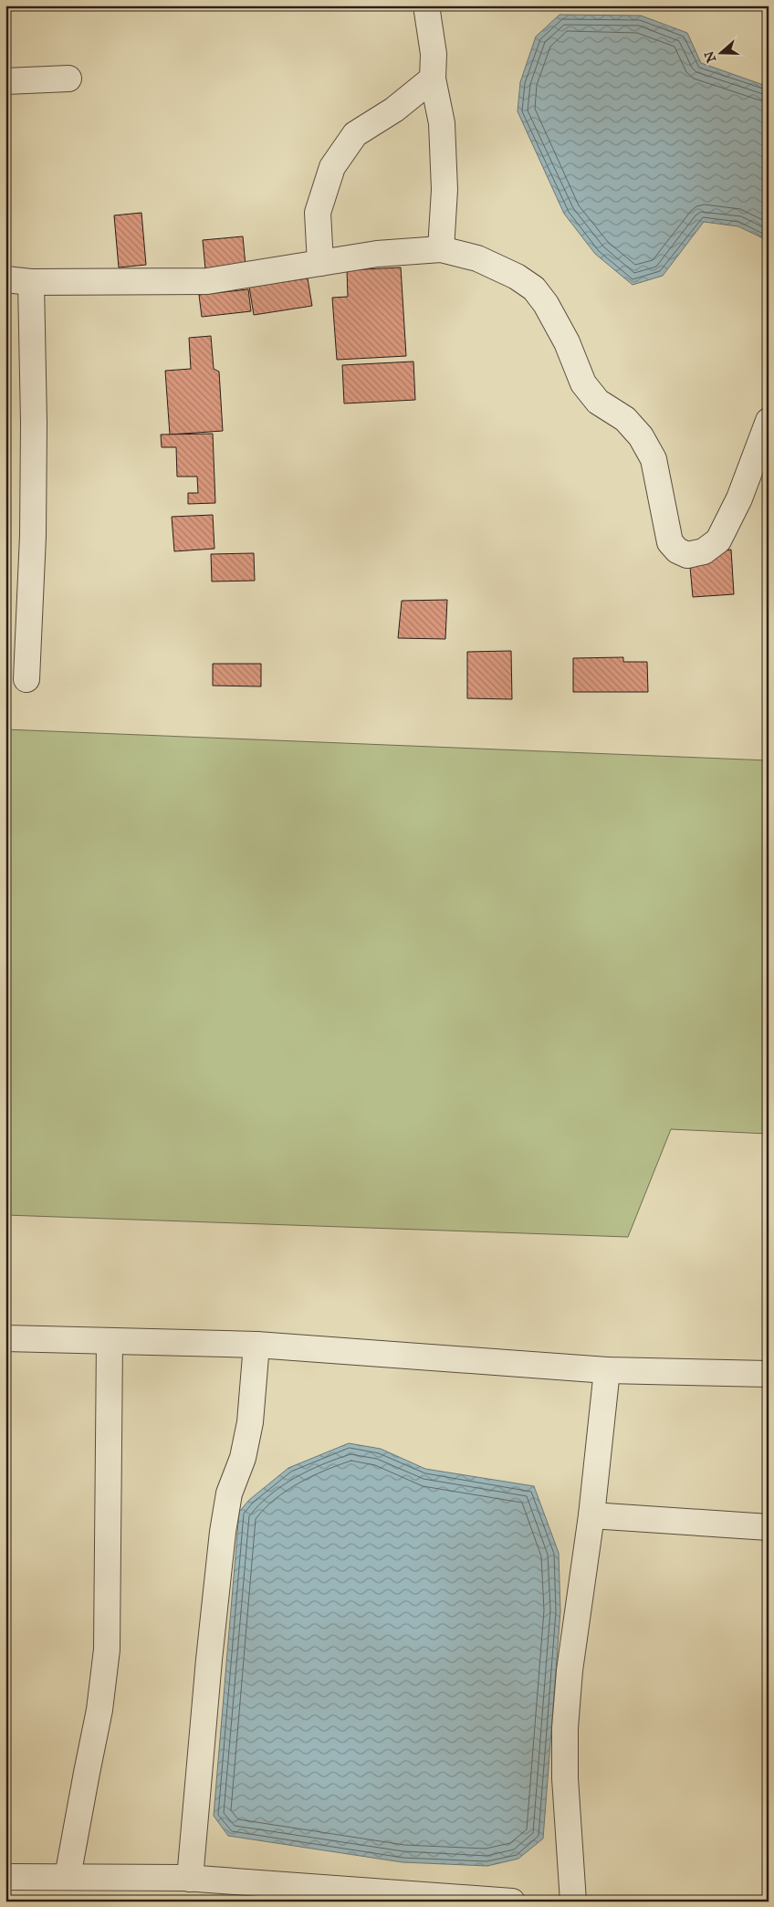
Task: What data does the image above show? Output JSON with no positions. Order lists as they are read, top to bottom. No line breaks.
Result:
{"north":"left"}
